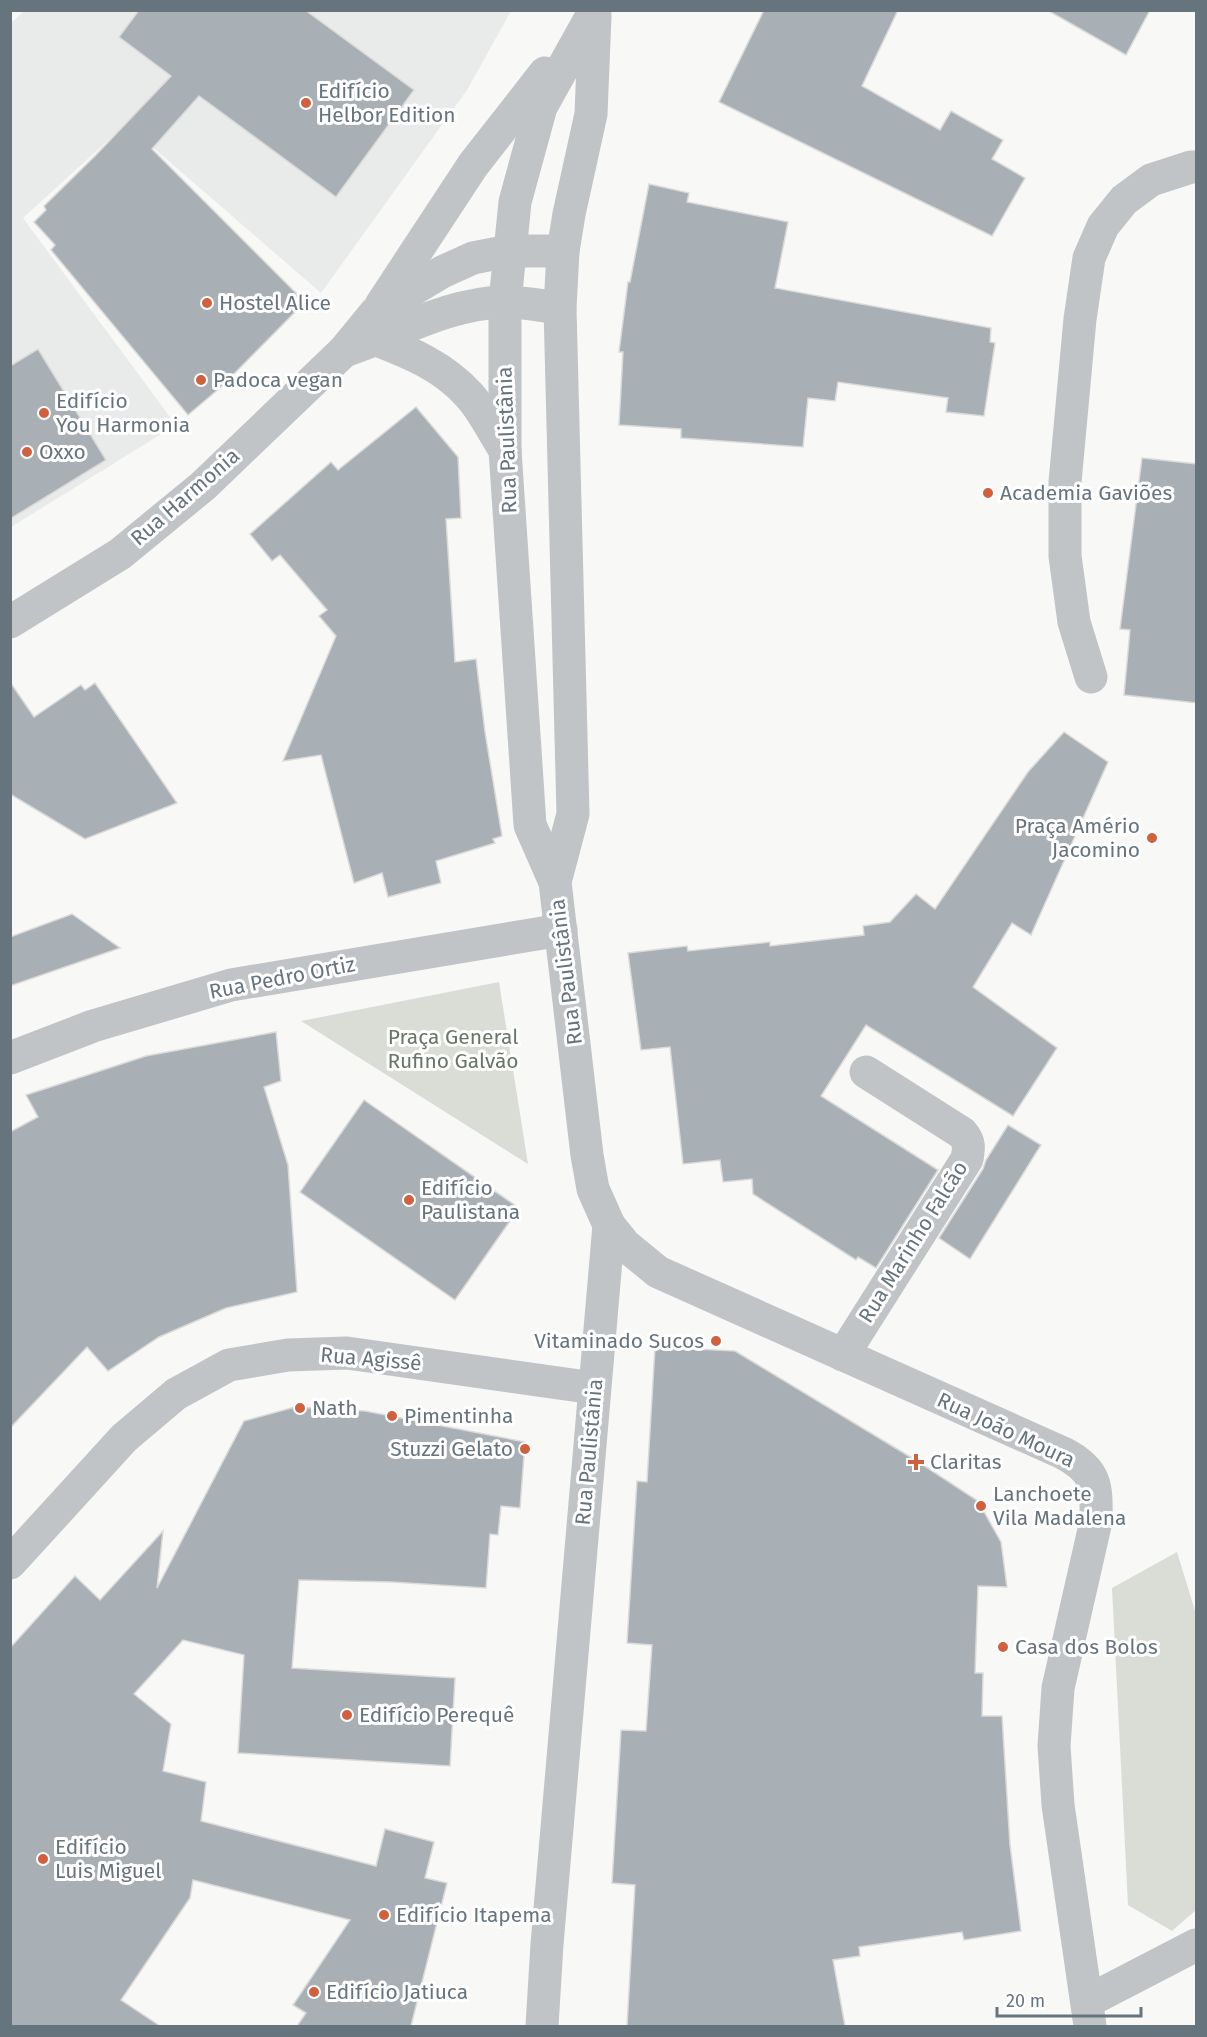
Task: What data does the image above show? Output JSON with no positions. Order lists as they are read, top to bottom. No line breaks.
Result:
{"streets":{"street":["Rua Paulistânia","Rua Harmonia","Rua Pedro Ortiz","Rua Marinho Falcão","Rua Agissê","Rua João Moura"]},"crossings":[["Rua Paulistânia","Rua Harmonia"],["Rua Paulistânia","Rua Pedro Ortiz"],["Rua Paulistânia","Rua Agissê"],["Rua Paulistânia","Rua João Moura"],["Rua Marinho Falcão","Rua João Moura"]],"parks":["Praça General Rufino Galvão"],"places":{"other":["Edifício Helbor Edition","Hostel Alice","Padoca vegan","Edifício You Harmonia","Oxxo","Academia Gaviões","Praça Amério Jacomino","Edifício Paulistana","Vitaminado Sucos","Nath","Pimentinha","Stuzzi Gelato","Lanchoete Vila Madalena","Casa dos Bolos","Edifício Perequê","Edifício Luis Miguel","Edifício Itapema","Edifício Jatiuca"],"health":["Claritas"]},"scale_bar":"20 m"}
